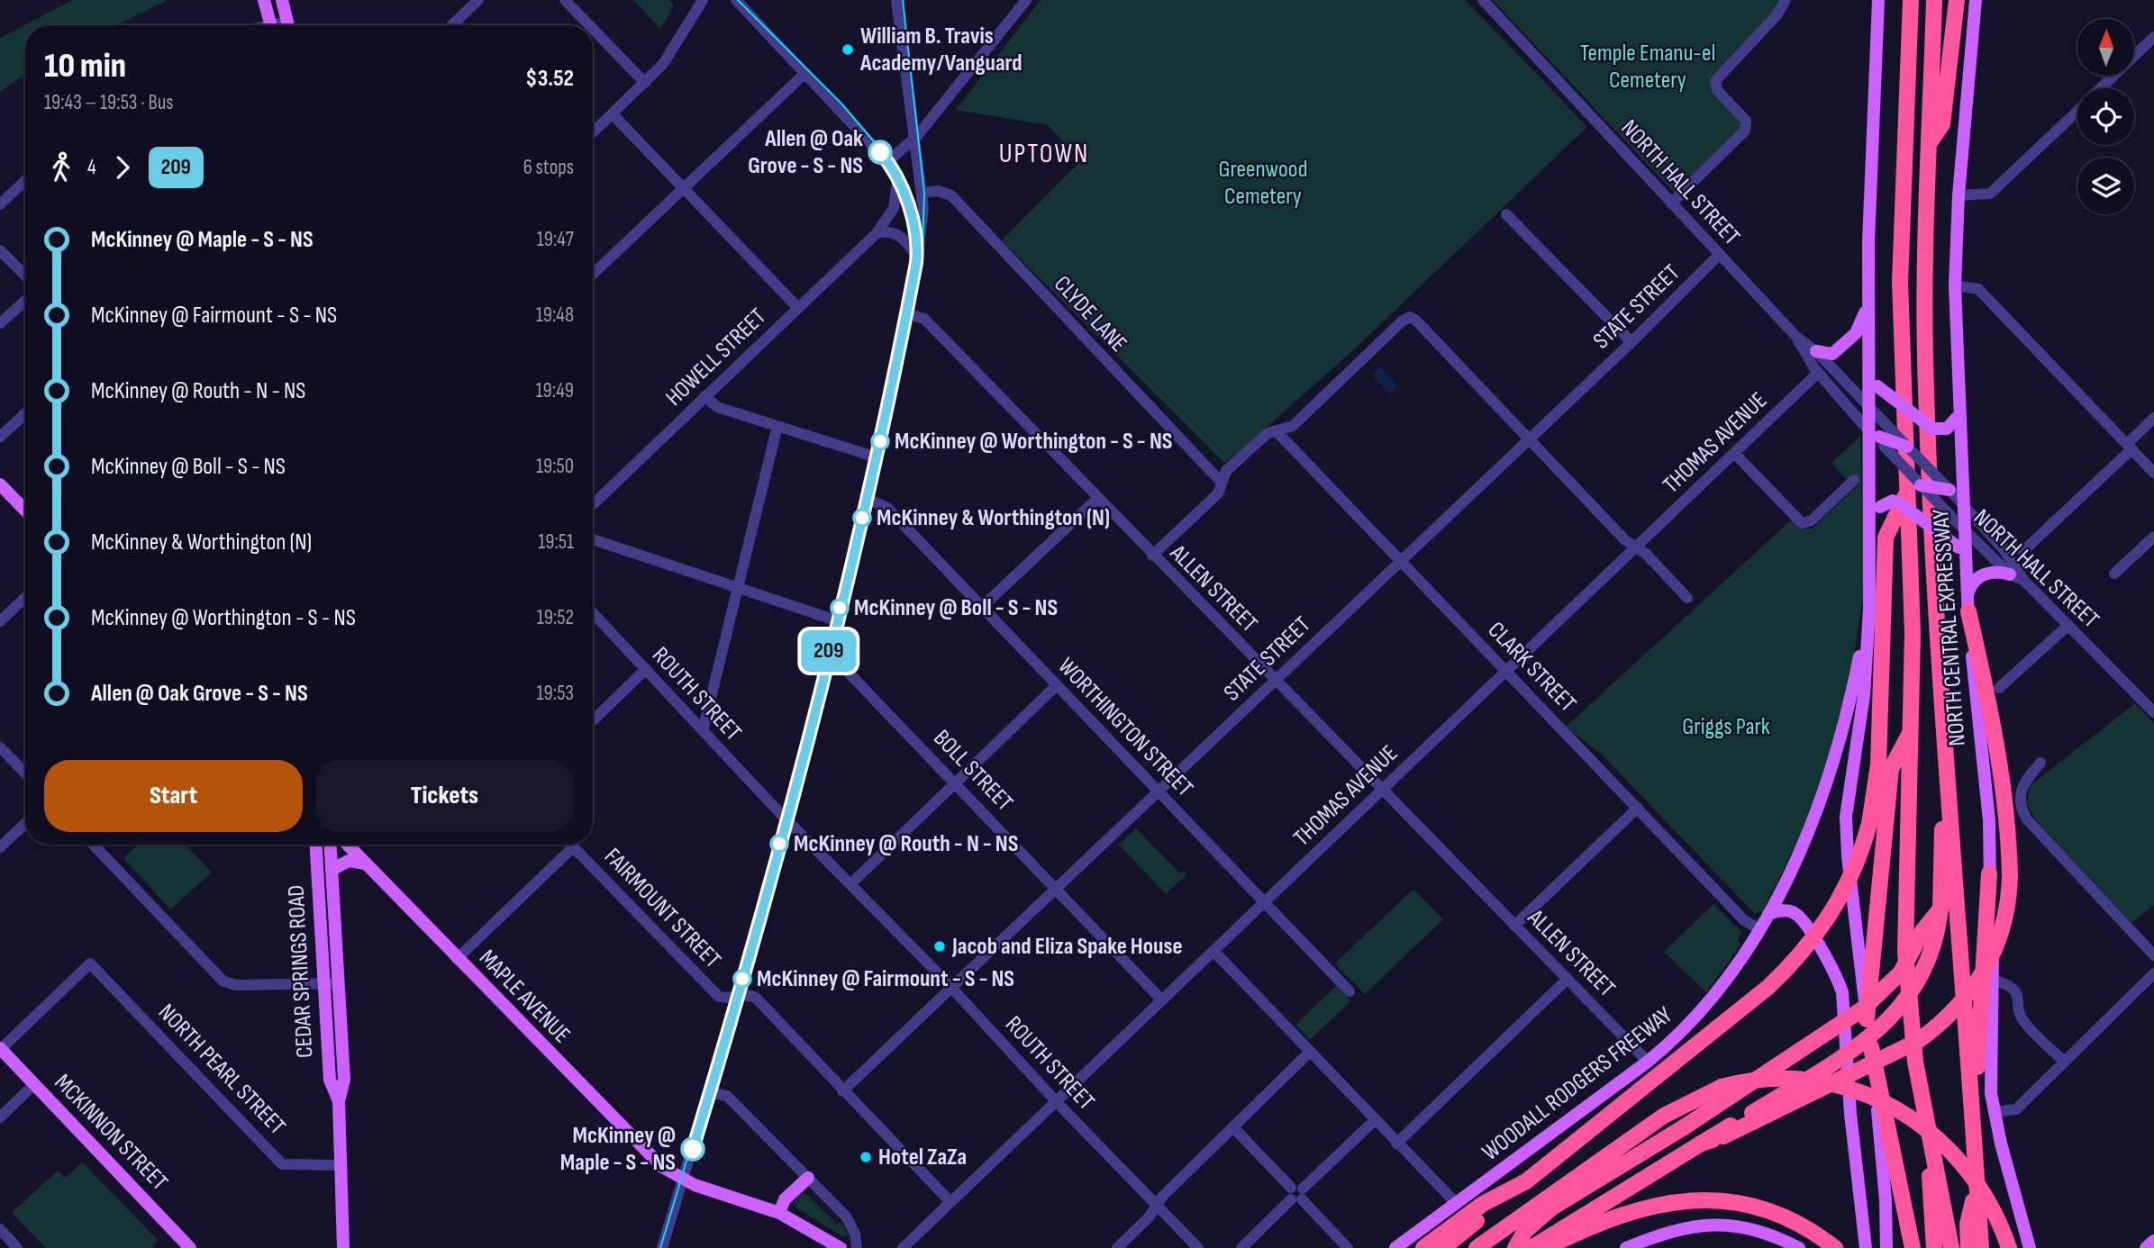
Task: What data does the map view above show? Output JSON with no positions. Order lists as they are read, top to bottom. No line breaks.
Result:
{"streets":{"highway":["NORTH CENTRAL EXPRESSWAY"],"main road":["CEDAR SPRINGS ROAD","MAPLE AVENUE","WOODALL RODGERS FREEWAY","MCKINNON STREET"],"street":["NORTH HALL STREET","STATE STREET","CLYDE LANE","HOWELL STREET","THOMAS AVENUE","ALLEN STREET","CLARK STREET","ROUTH STREET","WORTHINGTON STREET","BOLL STREET","FAIRMOUNT STREET","NORTH PEARL STREET"]},"crossings":[["NORTH HALL STREET","STATE STREET"],["NORTH HALL STREET","THOMAS AVENUE"],["NORTH HALL STREET","NORTH CENTRAL EXPRESSWAY"],["STATE STREET","ALLEN STREET"],["STATE STREET","CLARK STREET"],["STATE STREET","ROUTH STREET"],["STATE STREET","WORTHINGTON STREET"],["STATE STREET","BOLL STREET"],["STATE STREET","FAIRMOUNT STREET"],["THOMAS AVENUE","ALLEN STREET"],["THOMAS AVENUE","CLARK STREET"],["THOMAS AVENUE","ROUTH STREET"],["THOMAS AVENUE","WORTHINGTON STREET"],["THOMAS AVENUE","BOLL STREET"],["THOMAS AVENUE","FAIRMOUNT STREET"],["ALLEN STREET","WOODALL RODGERS FREEWAY"],["CLARK STREET","WOODALL RODGERS FREEWAY"],["CEDAR SPRINGS ROAD","NORTH PEARL STREET"],["NORTH PEARL STREET","MCKINNON STREET"]],"districts":["UPTOWN"],"parks":["Temple Emanu-el Cemetery","Greenwood Cemetery","Griggs Park"],"places":["William B. Travis Academy/Vanguard","Allen @ Oak Grove - S - NS","McKinney @ Worthington - S - NS","McKinney & Worthington (N)","McKinney @ Boll - S - NS","McKinney @ Routh - N - NS","Jacob and Eliza Spake House","McKinney @ Fairmount - S - NS","McKinney @ Maple - S - NS","Hotel ZaZa"],"lines":["bus line 209"],"north":"top","page":{"on_map":"209","heading":["10 min","19:43 – 19:53 · Bus","$3.52"],"legs":["4","209","6 stops"],"list":[{"name":"McKinney @ Maple - S - NS","value":"19:47"},{"name":"McKinney @ Fairmount - S - NS","value":"19:48"},{"name":"McKinney @ Routh - N - NS","value":"19:49"},{"name":"McKinney @ Boll - S - NS","value":"19:50"},{"name":"McKinney & Worthington (N)","value":"19:51"},{"name":"McKinney @ Worthington - S - NS","value":"19:52"},{"name":"Allen @ Oak Grove - S - NS","value":"19:53"}],"buttons":["Start","Tickets"]}}
